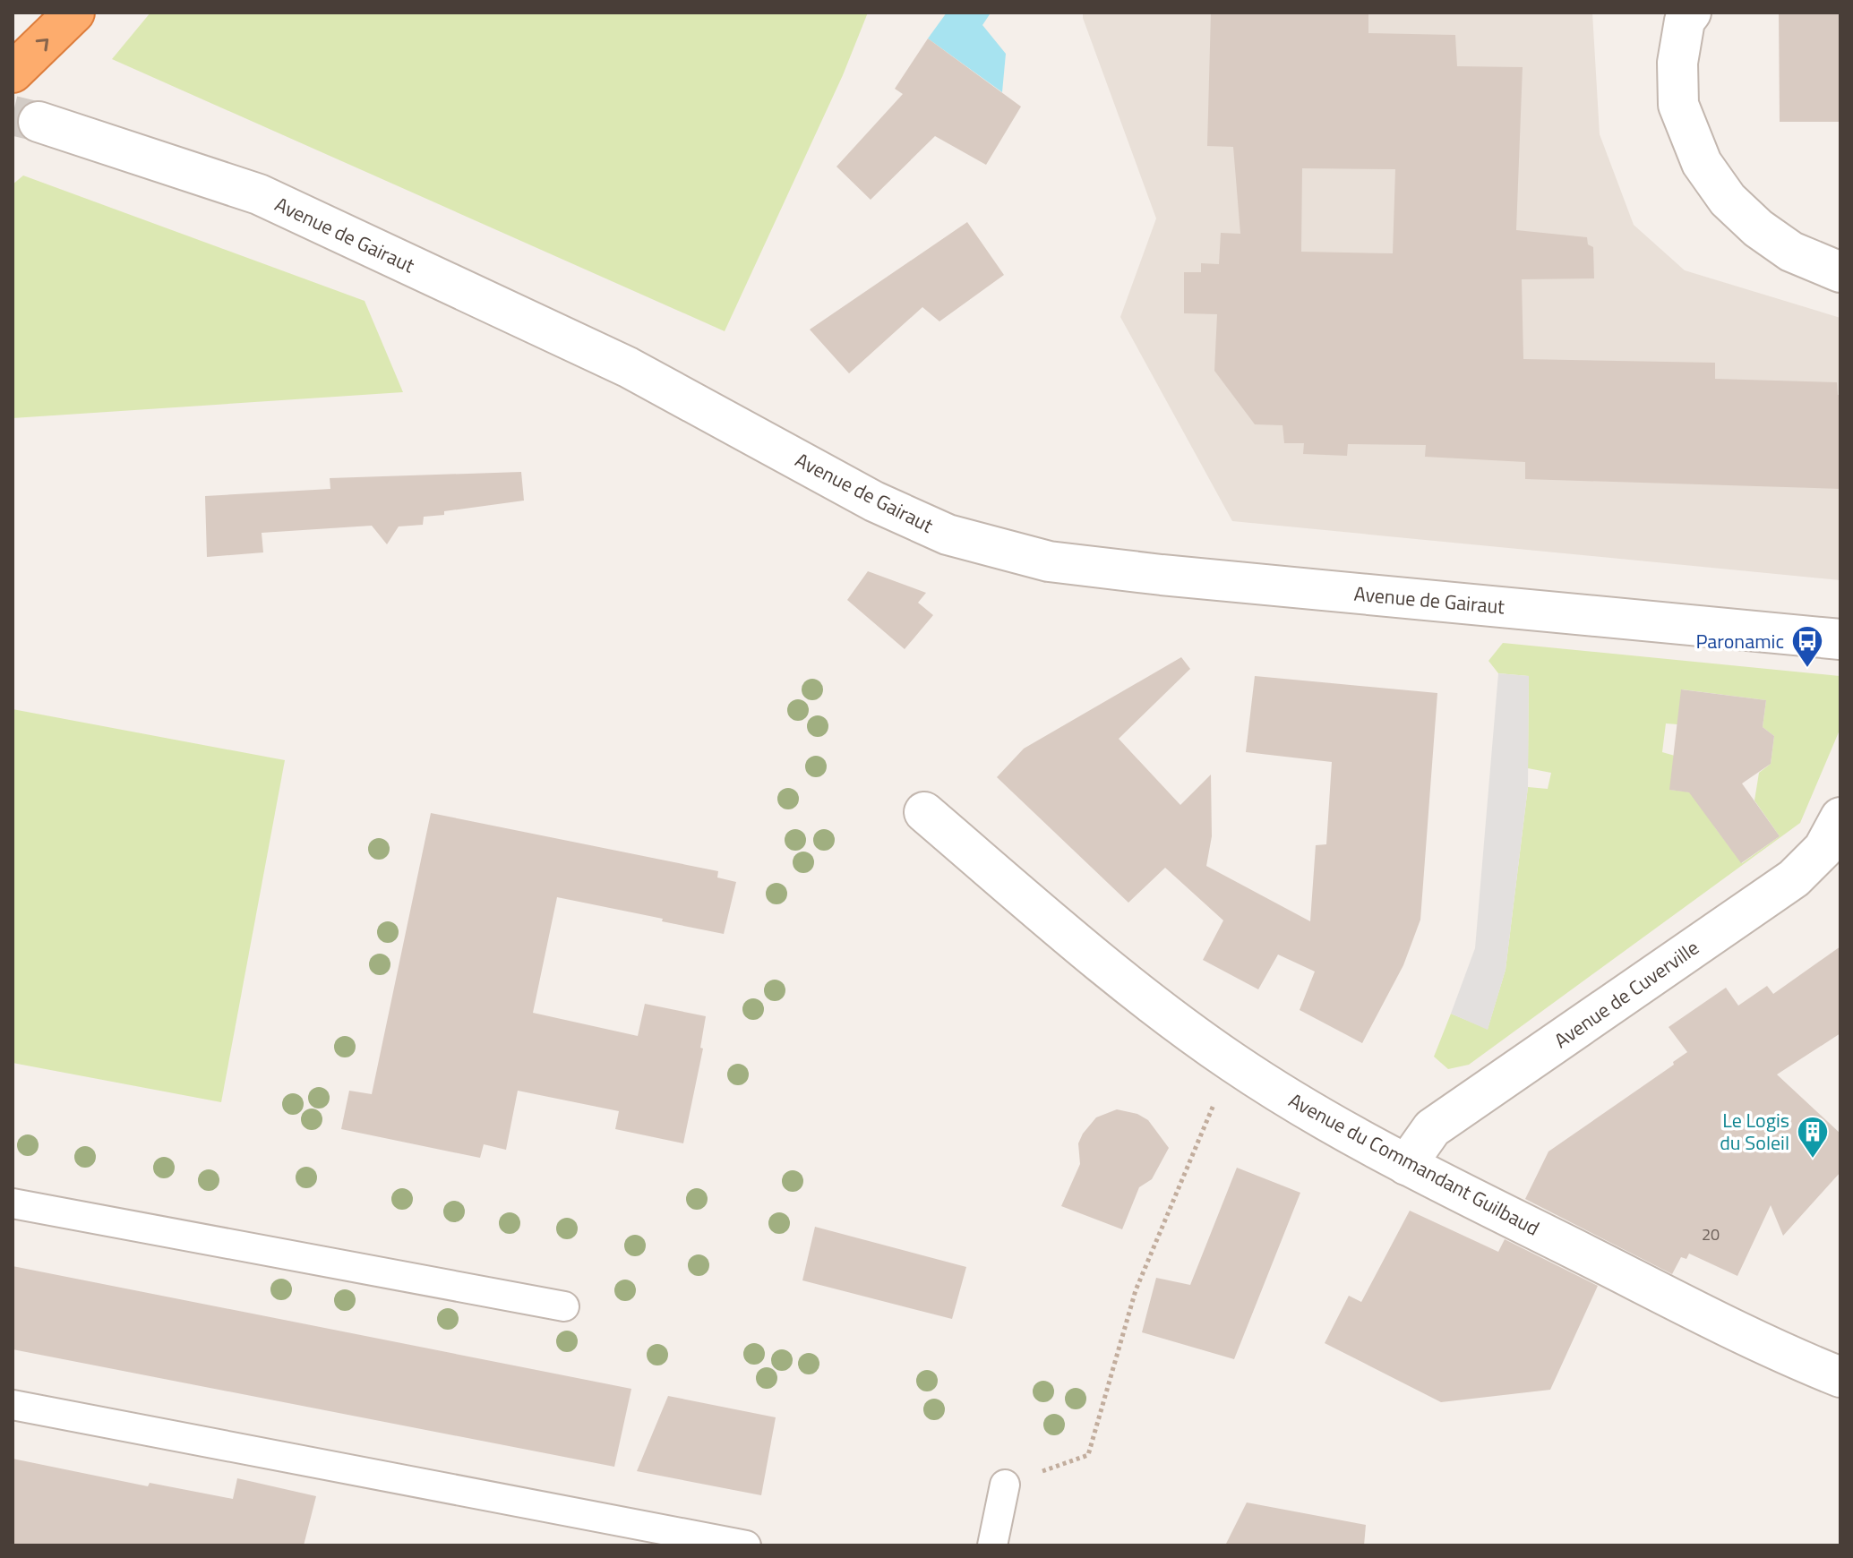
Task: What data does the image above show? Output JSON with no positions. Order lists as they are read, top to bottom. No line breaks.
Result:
{"streets":{"street":["Avenue de Gairaut","Avenue de Cuverville","Avenue du Commandant Guilbaud"]},"crossings":[["Avenue de Cuverville","Avenue du Commandant Guilbaud"]],"places":{"bus stop":["Paronamic"],"building":["Le Logis du Soleil"]},"house_numbers":["20"]}
